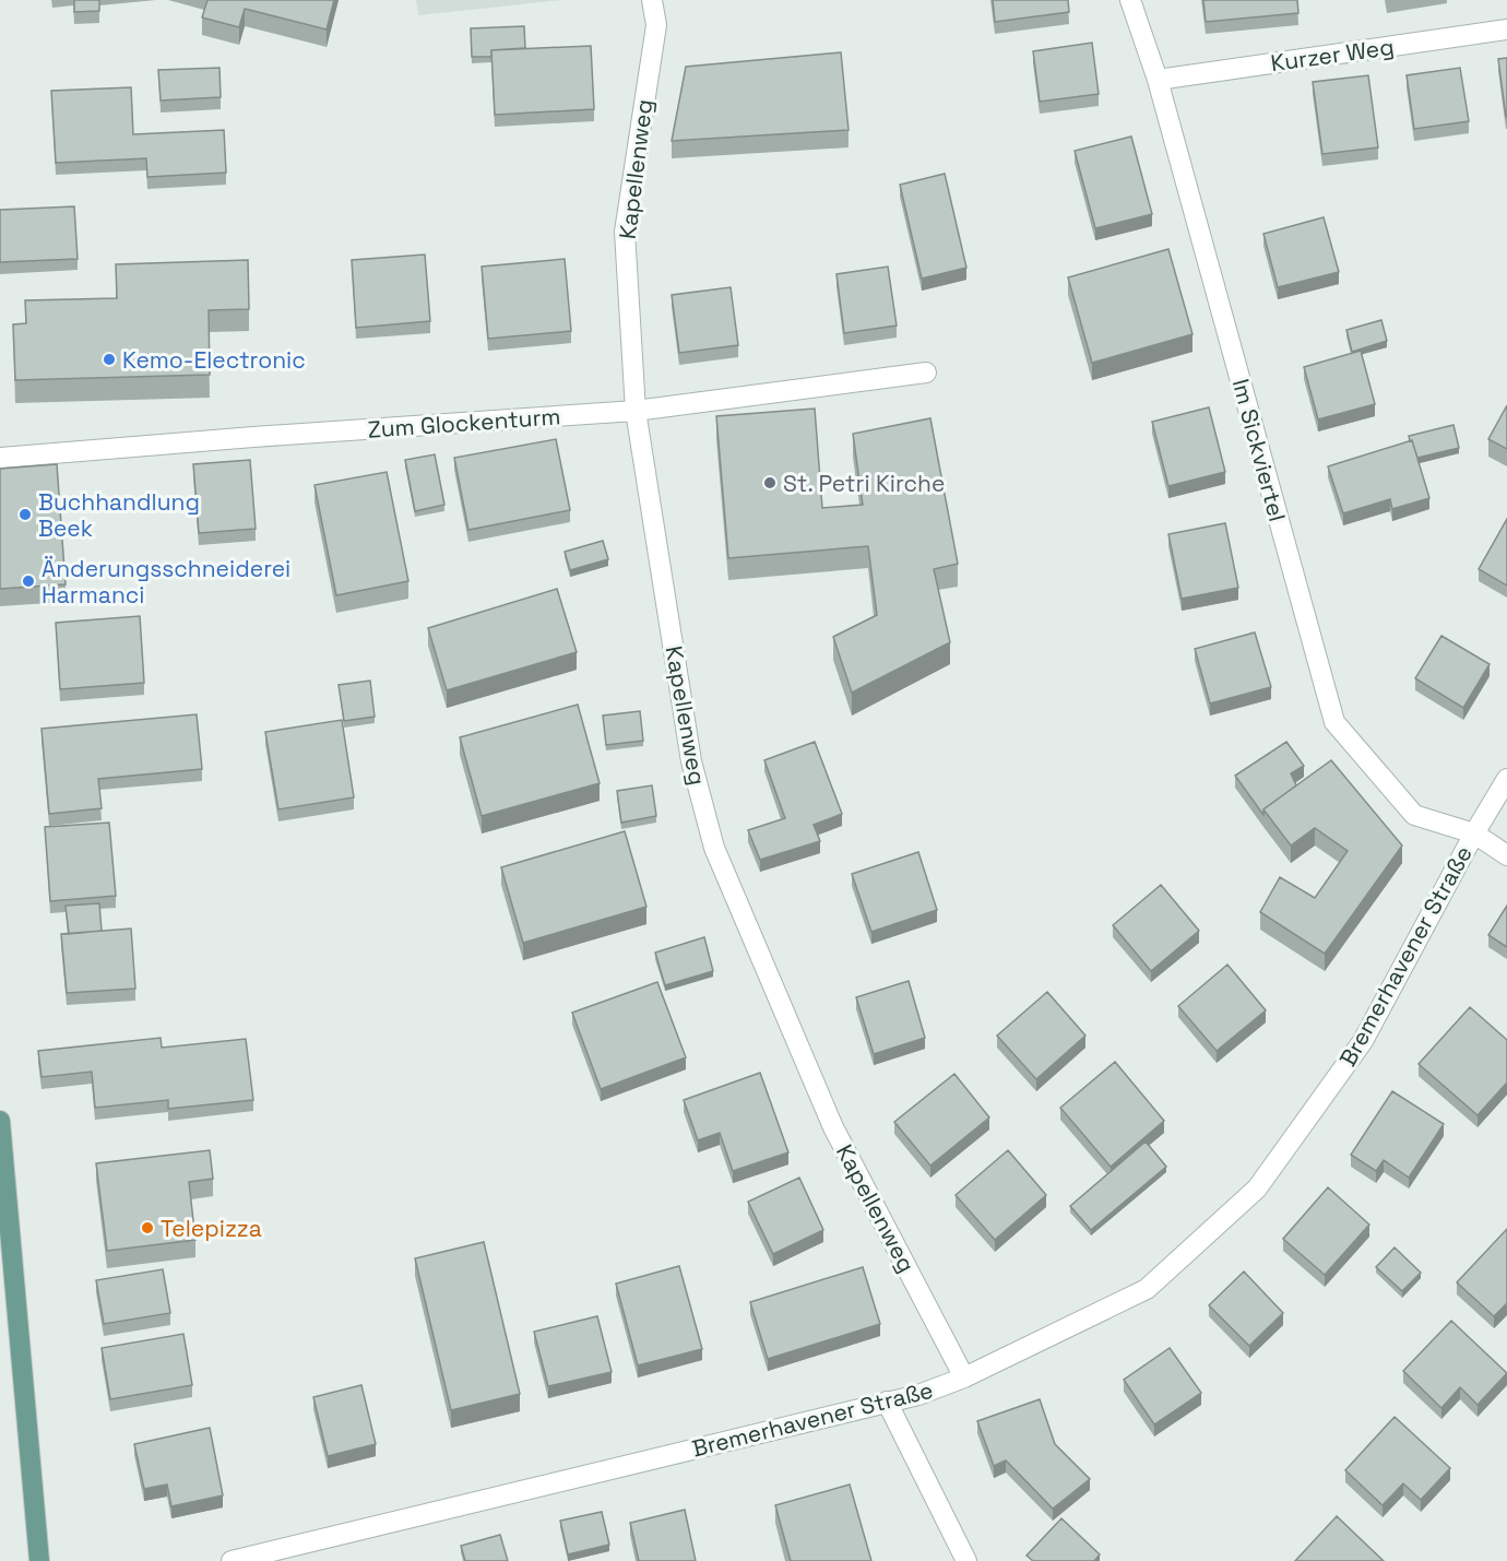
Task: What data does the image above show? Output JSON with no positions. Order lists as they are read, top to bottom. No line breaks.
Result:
{"streets":{"street":["Kurzer Weg","Kapellenweg","Zum Glockenturm","Im Sickviertel","Bremerhavener Straße"]},"crossings":[["Kurzer Weg","Im Sickviertel"],["Kapellenweg","Zum Glockenturm"],["Kapellenweg","Bremerhavener Straße"],["Im Sickviertel","Bremerhavener Straße"]],"places":["Kemo-Electronic","St. Petri Kirche","Buchhandlung Beek","Änderungsschneiderei Harmanci","Telepizza"]}
